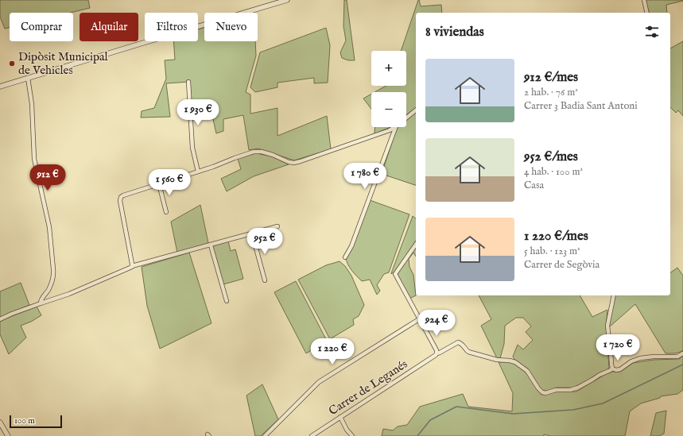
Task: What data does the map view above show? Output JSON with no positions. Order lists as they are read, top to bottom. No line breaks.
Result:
{"streets":{"street":["Carrer de Leganés"]},"places":["Dipòsit Municipal de Vehicles"],"scale_bar":"100 m","page":{"chip":["Comprar","Alquilar","Filtros","Nuevo"],"heading":"8 viviendas","map_buttons":["+","−"],"list":[{"name":"912 €/mes","note":"2 hab. · 76 m² · Carrer 3 Badia Sant Antoni"},{"name":"952 €/mes","note":"4 hab. · 100 m² · Casa"},{"name":"1 220 €/mes","note":"5 hab. · 123 m² · Carrer de Segòvia"}],"price":["1 930 €","1 780 €","912 €","1 560 €","952 €","924 €","1 720 €","1 220 €"],"scale":"100 m"}}
